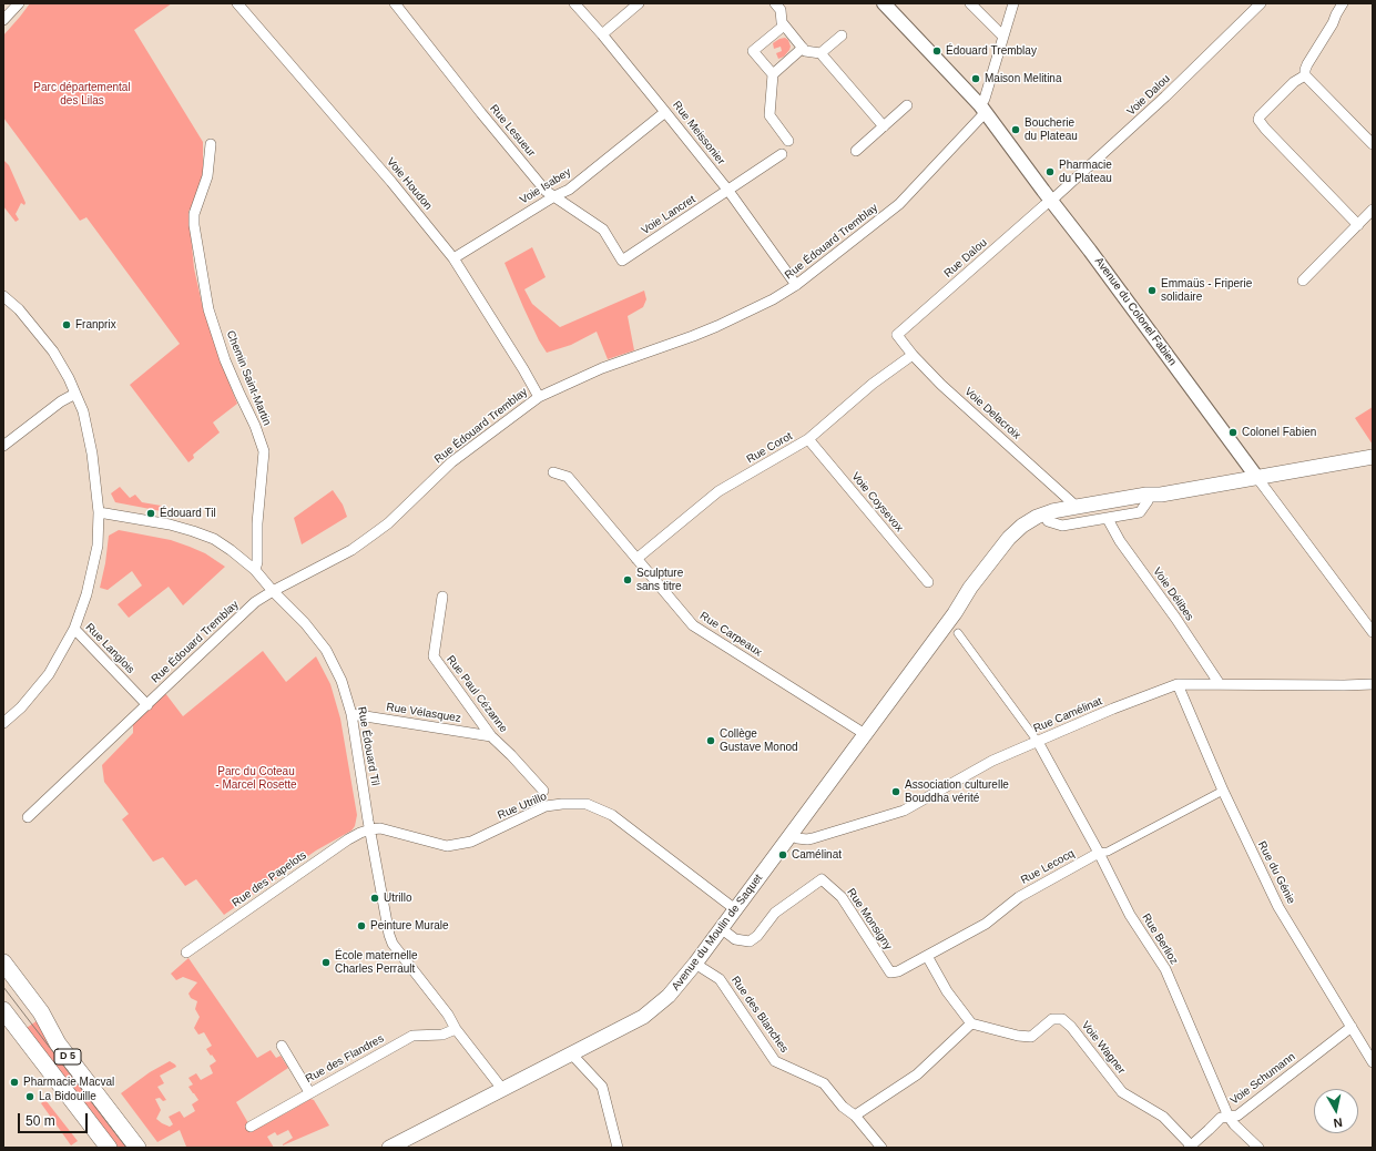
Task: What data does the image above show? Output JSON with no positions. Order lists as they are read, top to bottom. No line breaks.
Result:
{"streets":{"main road":["Avenue du Moulin de Saquet","D 5"],"street":["Voie Dalou","Rue Lesueur","Rue Meissonier","Voie Houdon","Voie Isabey","Voie Lancret","Rue Édouard Tremblay","Rue Dalou","Avenue du Colonel Fabien","Chemin Saint-Martin","Voie Delacroix","Rue Corot","Voie Coysevox","Voie Délibes","Rue Carpeaux","Rue Langlois","Rue Paul Cézanne","Rue Vélasquez","Rue Camélinat","Rue Édouard Til","Rue Utrillo","Rue Lecocq","Rue du Génie","Rue des Papelots","Rue Monsigny","Rue Berlioz","Rue des Blanches","Voie Wagner","Rue des Flandres","Voie Schumann"]},"crossings":[["Voie Dalou","Rue Dalou"],["Voie Dalou","Avenue du Colonel Fabien"],["Rue Lesueur","Voie Isabey"],["Rue Lesueur","Voie Lancret"],["Rue Meissonier","Voie Isabey"],["Rue Meissonier","Voie Lancret"],["Rue Meissonier","Rue Édouard Tremblay"],["Voie Houdon","Voie Isabey"],["Voie Houdon","Rue Édouard Tremblay"],["Rue Édouard Tremblay","Avenue du Colonel Fabien"],["Rue Édouard Tremblay","Rue Langlois"],["Rue Édouard Tremblay","Rue Édouard Til"],["Rue Dalou","Avenue du Colonel Fabien"],["Rue Dalou","Voie Delacroix"],["Avenue du Colonel Fabien","Avenue du Moulin de Saquet"],["Chemin Saint-Martin","Rue Édouard Til"],["Voie Delacroix","Rue Corot"],["Voie Delacroix","Avenue du Moulin de Saquet"],["Rue Corot","Voie Coysevox"],["Rue Corot","Rue Carpeaux"],["Voie Délibes","Rue Camélinat"],["Rue Carpeaux","Avenue du Moulin de Saquet"],["Rue Paul Cézanne","Rue Vélasquez"],["Rue Vélasquez","Rue Édouard Til"],["Rue Camélinat","Rue du Génie"],["Rue Camélinat","Avenue du Moulin de Saquet"],["Rue Camélinat","Rue Berlioz"],["Rue Édouard Til","Rue Utrillo"],["Rue Édouard Til","Rue des Papelots"],["Rue Édouard Til","Avenue du Moulin de Saquet"],["Rue Édouard Til","Rue des Flandres"],["Rue Utrillo","Rue des Papelots"],["Rue Utrillo","Avenue du Moulin de Saquet"],["Rue Lecocq","Rue du Génie"],["Rue Lecocq","Rue Monsigny"],["Rue Lecocq","Rue Berlioz"],["Rue du Génie","Voie Schumann"],["Rue Monsigny","Avenue du Moulin de Saquet"],["Avenue du Moulin de Saquet","Rue des Blanches"],["Rue Berlioz","Voie Schumann"],["Voie Wagner","Voie Schumann"]],"parks":["Parc départemental des Lilas","Parc du Coteau - Marcel Rosette"],"places":["Édouard Tremblay","Maison Melitina","Boucherie du Plateau","Pharmacie du Plateau","Emmaüs - Friperie solidaire","Franprix","Colonel Fabien","Édouard Til","Sculpture sans titre","Collège Gustave Monod","Association culturelle Bouddha vérité","Camélinat","Utrillo","Peinture Murale","École maternelle Charles Perrault","Pharmacie Macval","La Bidouille"],"scale_bar":"50 m","north":"bottom"}
